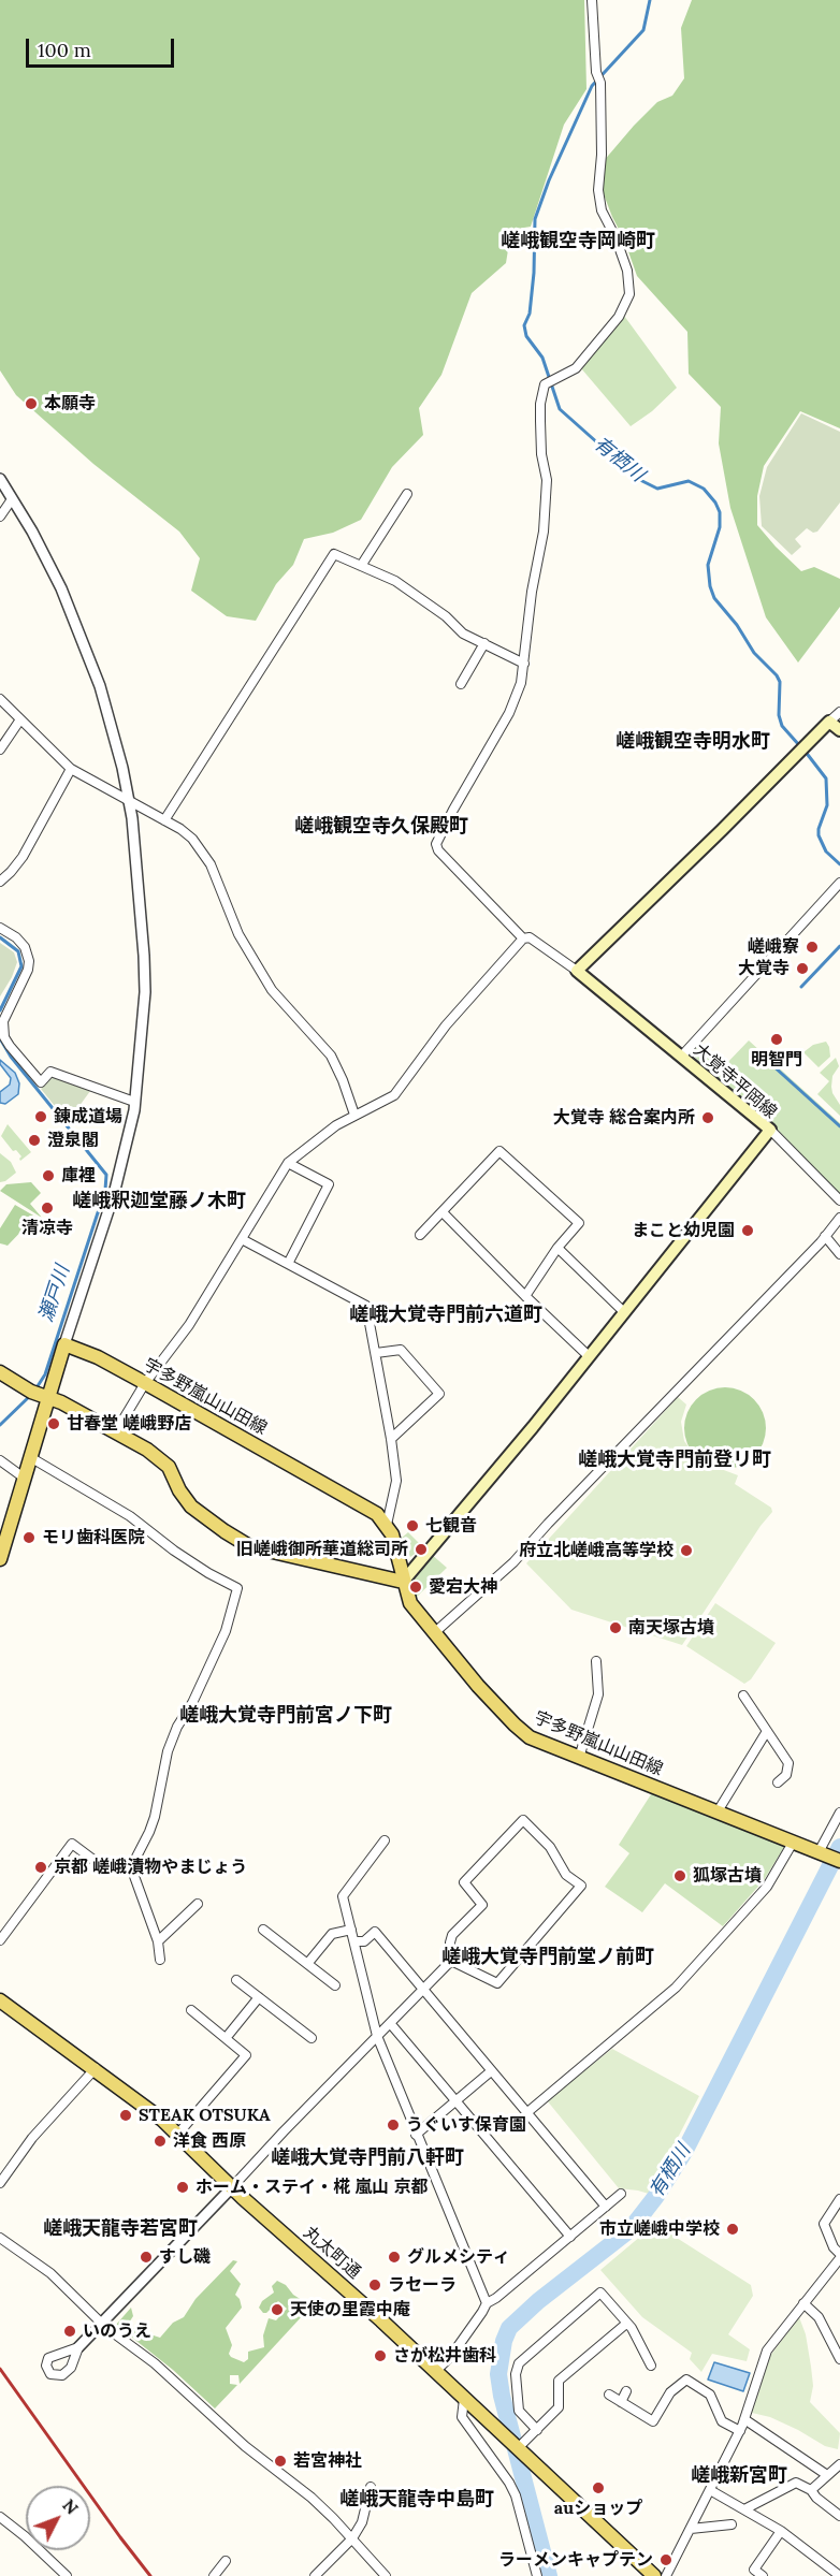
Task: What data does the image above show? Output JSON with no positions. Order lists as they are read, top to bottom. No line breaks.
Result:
{"streets":{"main road":["大覚寺平岡線","宇多野嵐山山田線","丸太町通"]},"crossings":[["大覚寺平岡線","宇多野嵐山山田線"]],"districts":["嵯峨観空寺岡崎町","嵯峨観空寺明水町","嵯峨観空寺久保殿町","嵯峨釈迦堂藤ノ木町","嵯峨大覚寺門前六道町","嵯峨大覚寺門前登リ町","嵯峨大覚寺門前宮ノ下町","嵯峨大覚寺門前堂ノ前町","嵯峨大覚寺門前八軒町","嵯峨天龍寺若宮町","嵯峨新宮町","嵯峨天龍寺中島町"],"water":["有栖川","瀬戸川"],"places":["本願寺","嵯峨寮","大覚寺","明智門","錬成道場","大覚寺 総合案内所","澄泉閣","庫裡","清凉寺","まこと幼児園","甘春堂 嵯峨野店","七観音","モリ歯科医院","旧嵯峨御所華道総司所","府立北嵯峨高等学校","愛宕大神","南天塚古墳","京都 嵯峨漬物やまじょう","狐塚古墳","STEAK OTSUKA","うぐいす保育園","洋食 西原","ホーム・ステイ・椛 嵐山 京都","市立嵯峨中学校","すし磯","グルメシティ","ラセーラ","天使の里霞中庵","いのうえ","さが松井歯科","若宮神社","auショップ","ラーメンキャプテン"],"scale_bar":"100 m","north":"top right"}
